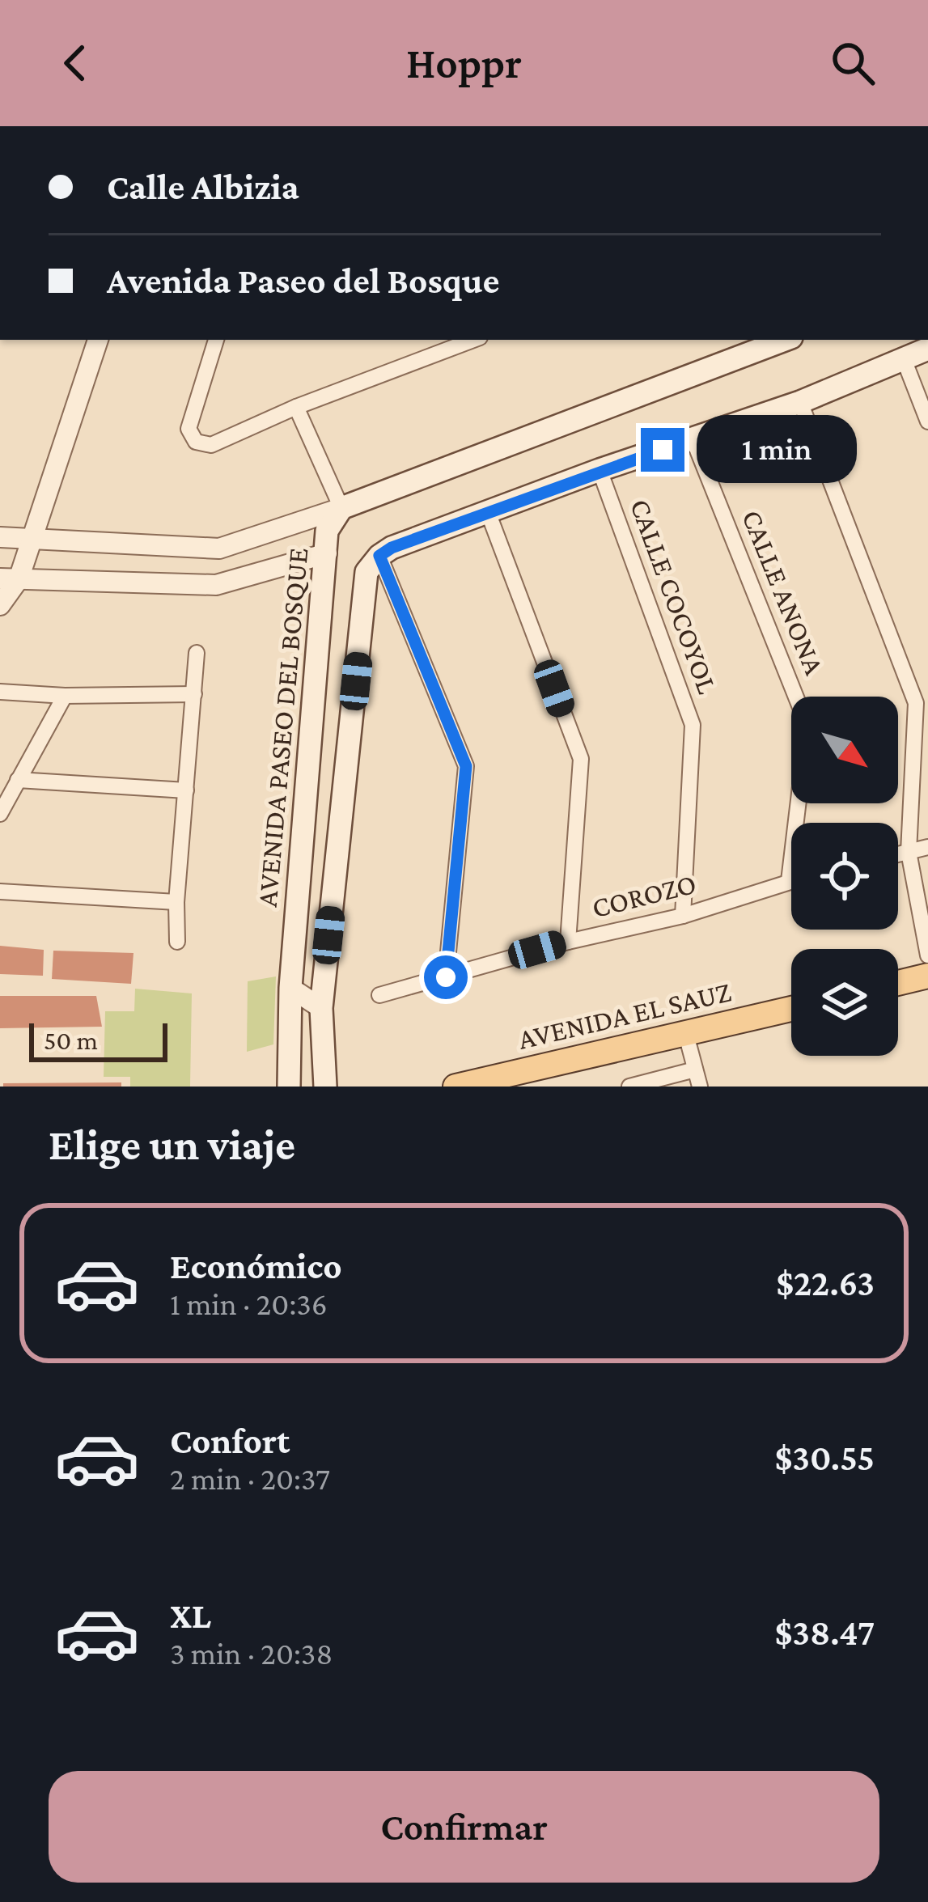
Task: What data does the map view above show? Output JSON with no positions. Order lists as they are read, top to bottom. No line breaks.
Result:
{"streets":{"main road":["AVENIDA PASEO DEL BOSQUE","AVENIDA EL SAUZ"],"street":["CALLE ANONA","CALLE COCOYOL","COROZO"]},"crossings":[["CALLE ANONA","COROZO"],["CALLE COCOYOL","COROZO"]],"scale_bar":"50 m","north":"bottom right","page":{"header":"Hoppr","banner":["Calle Albizia","Avenida Paseo del Bosque"],"bubble":"1 min","scale":"50 m","heading":"Elige un viaje","list":[{"name":"Económico","note":"1 min · 20:36","value":"$22.63"},{"name":"Confort","note":"2 min · 20:37","value":"$30.55"},{"name":"XL","note":"3 min · 20:38","value":"$38.47"}],"buttons":"Confirmar"}}
